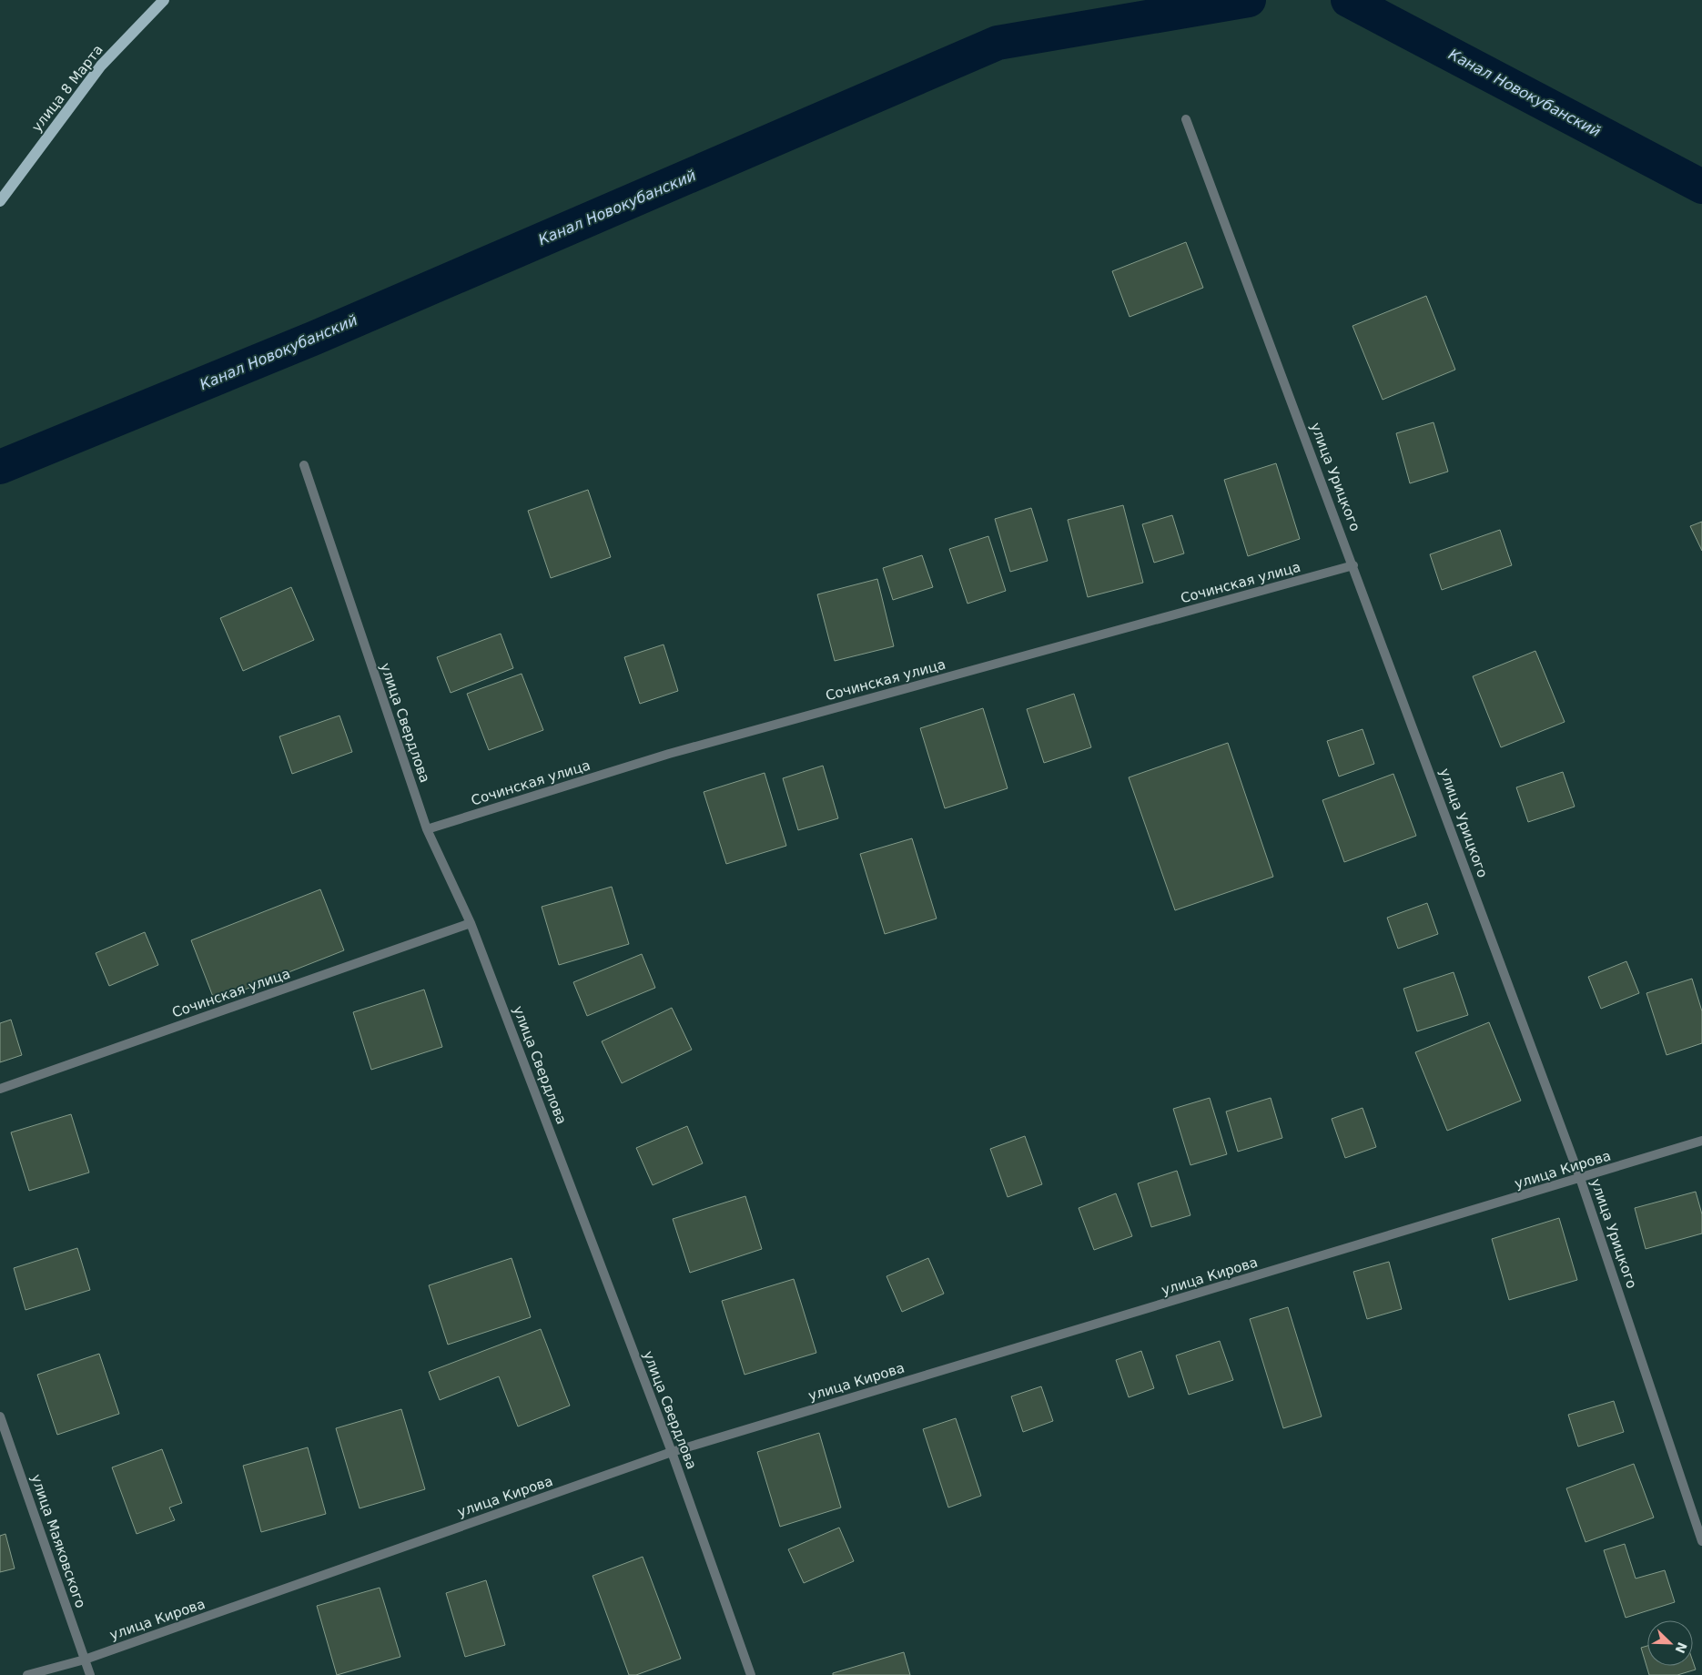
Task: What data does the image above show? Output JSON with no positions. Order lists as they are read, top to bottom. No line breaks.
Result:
{"streets":{"main road":["улица 8 Марта"],"street":["улица Урицкого","Сочинская улица","улица Свердлова","улица Кирова","улица Маяковского"]},"crossings":[["улица Урицкого","Сочинская улица"],["улица Урицкого","улица Кирова"],["Сочинская улица","улица Свердлова"],["улица Свердлова","улица Кирова"],["улица Кирова","улица Маяковского"]],"water":["Канал Новокубанский"],"north":"bottom right"}
